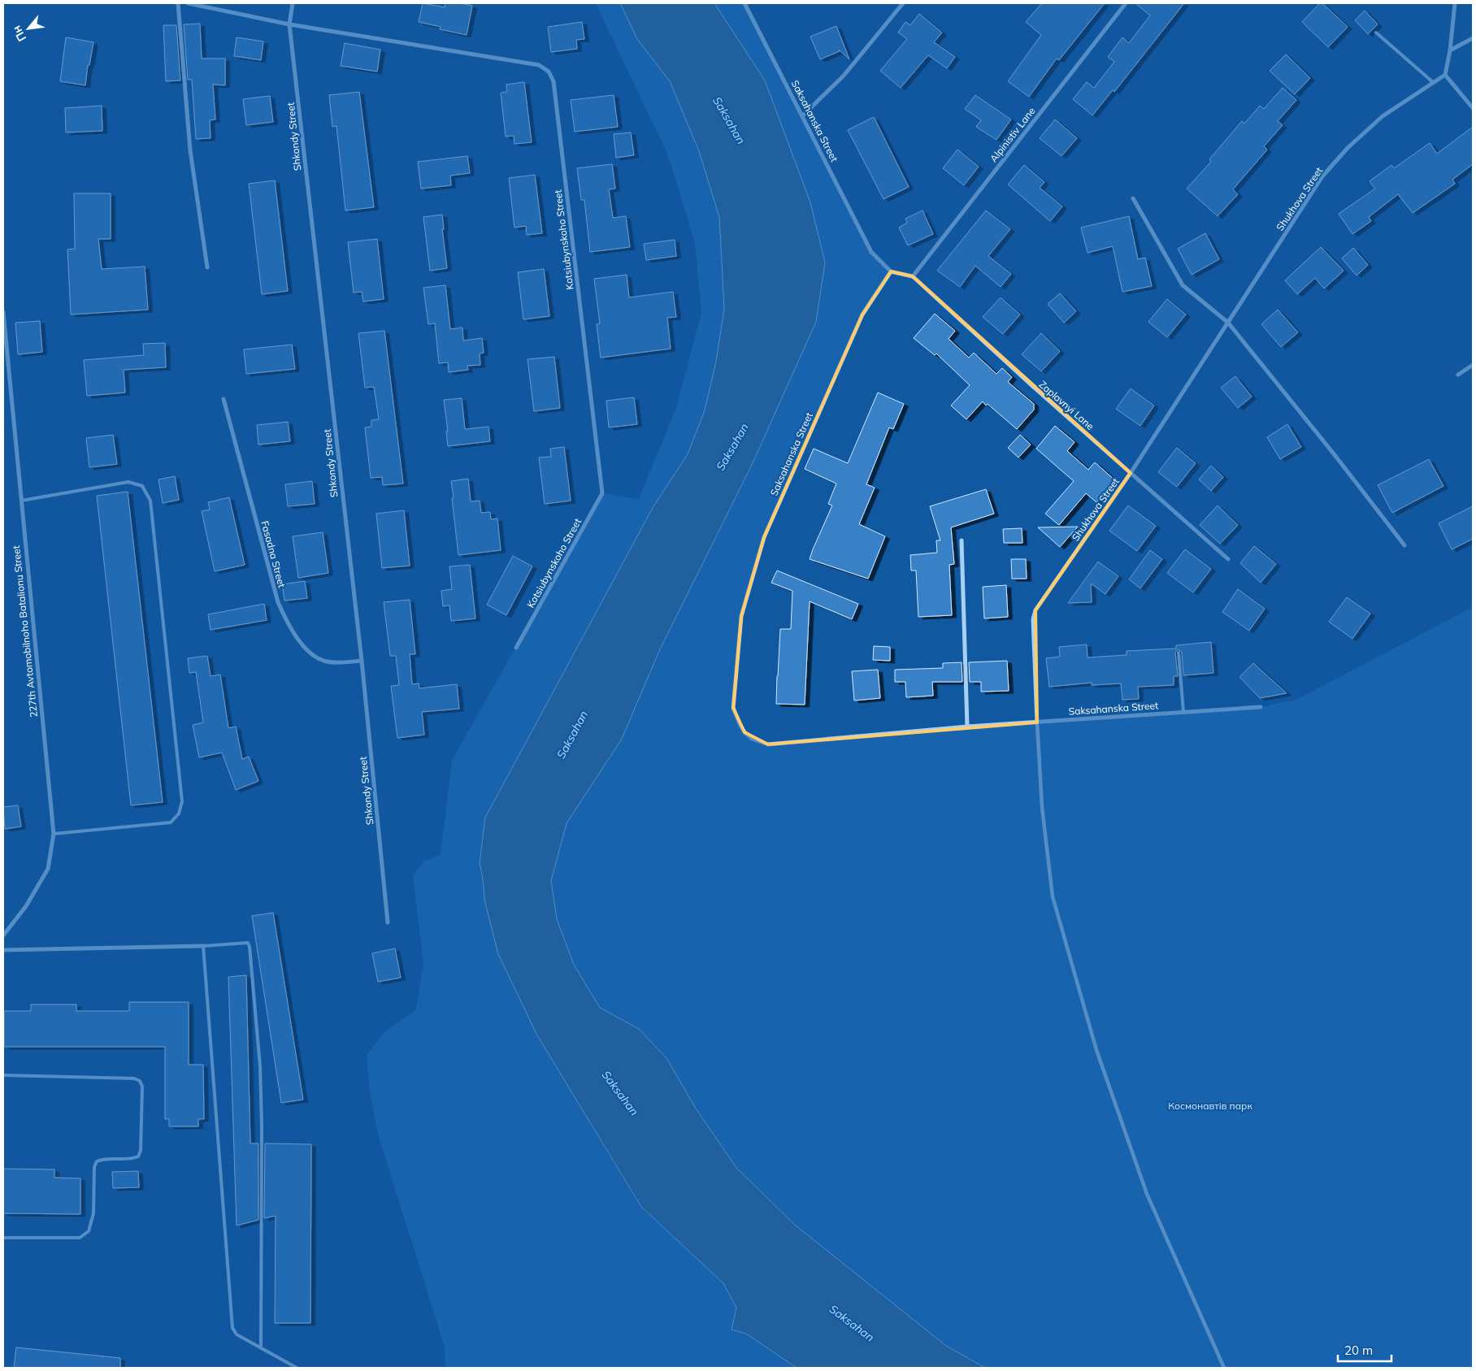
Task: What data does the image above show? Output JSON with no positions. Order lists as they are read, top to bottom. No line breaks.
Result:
{"streets":{"street":["Saksahanska Street","Alpinistiv Lane","Shkondy Street","Shukhova Street","Kotsiubynskoho Street","Zaplavnyi Lane","Fasadna Street","227th Avtomobilnoho Batalionu Street"]},"crossings":[["Saksahanska Street","Shukhova Street"],["Saksahanska Street","Zaplavnyi Lane"],["Alpinistiv Lane","Zaplavnyi Lane"],["Shkondy Street","Kotsiubynskoho Street"],["Shkondy Street","Fasadna Street"],["Shukhova Street","Zaplavnyi Lane"]],"water":["Saksahan"],"parks":["Космонавтів парк"],"scale_bar":"20 m","north":"bottom left"}
